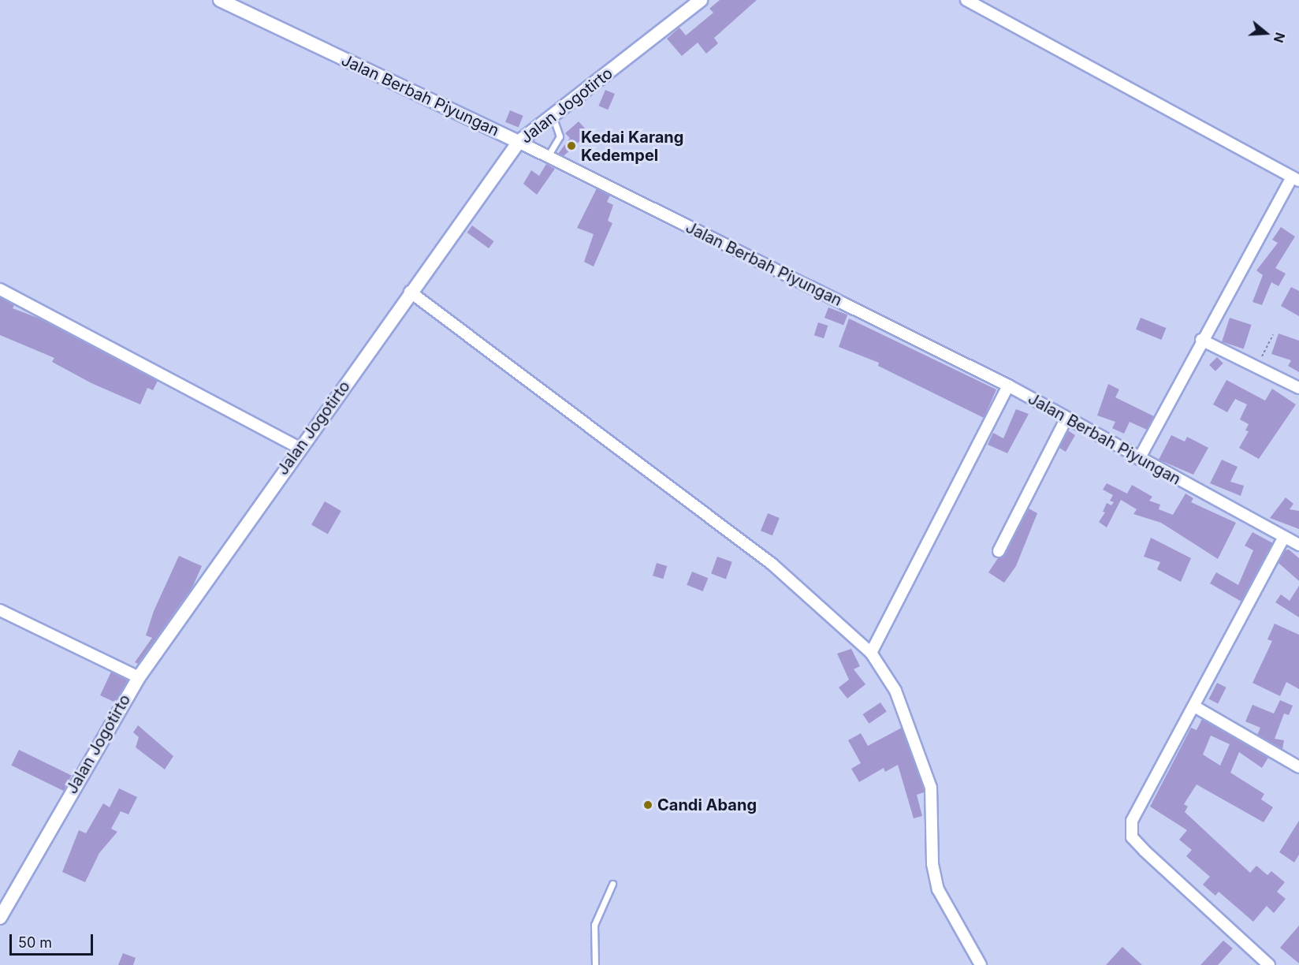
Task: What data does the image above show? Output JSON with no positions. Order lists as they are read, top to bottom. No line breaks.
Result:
{"streets":{"street":["Jalan Berbah Piyungan","Jalan Jogotirto"]},"crossings":[["Jalan Berbah Piyungan","Jalan Jogotirto"]],"places":["Kedai Karang Kedempel","Candi Abang"],"scale_bar":"50 m","north":"right"}
